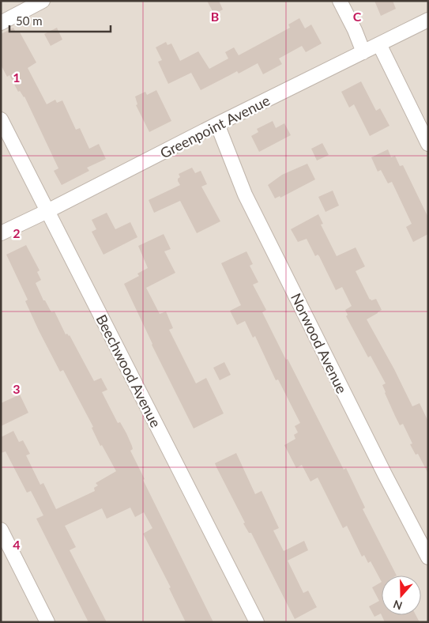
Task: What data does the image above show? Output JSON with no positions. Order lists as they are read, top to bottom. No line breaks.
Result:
{"streets":{"street":["Greenpoint Avenue","Norwood Avenue","Beechwood Avenue"]},"crossings":[["Greenpoint Avenue","Norwood Avenue"],["Greenpoint Avenue","Beechwood Avenue"]],"scale_bar":"50 m","north":"bottom","grid":{"columns":["B","C"],"rows":["1","2","3","4"]}}
